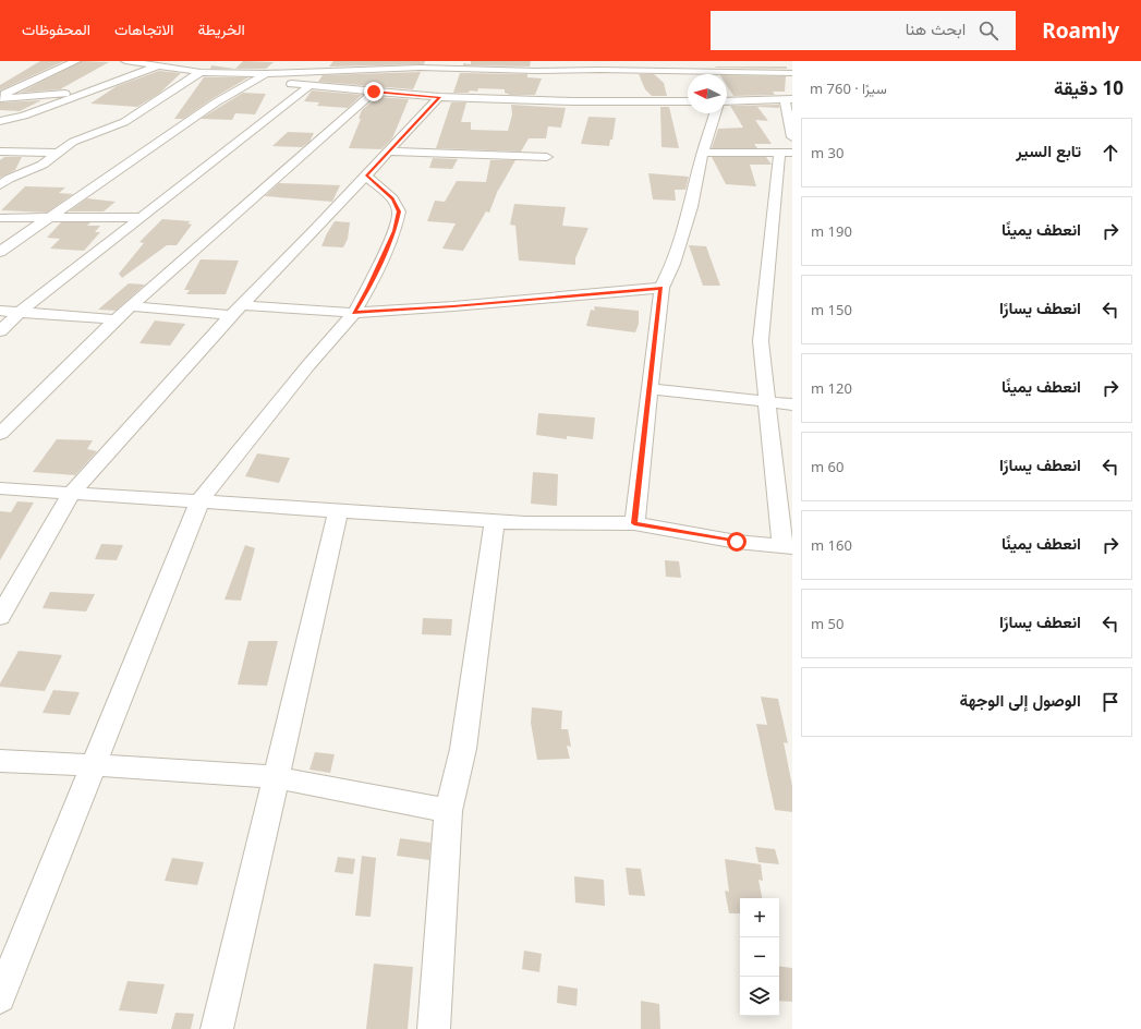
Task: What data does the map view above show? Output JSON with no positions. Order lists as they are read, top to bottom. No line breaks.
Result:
{"north":"left","page":{"header":"Roamly","search":"ابحث هنا","nav":["الخريطة","الاتجاهات","المحفوظات"],"heading":["10 دقيقة","سيرًا · 760 m"],"list":[["تابع السير","30 m"],["انعطف يمينًا","190 m"],["انعطف يسارًا","150 m"],["انعطف يمينًا","120 m"],["انعطف يسارًا","60 m"],["انعطف يمينًا","160 m"],["انعطف يسارًا","50 m"],"الوصول إلى الوجهة"],"map_buttons":["+","−"]}}
